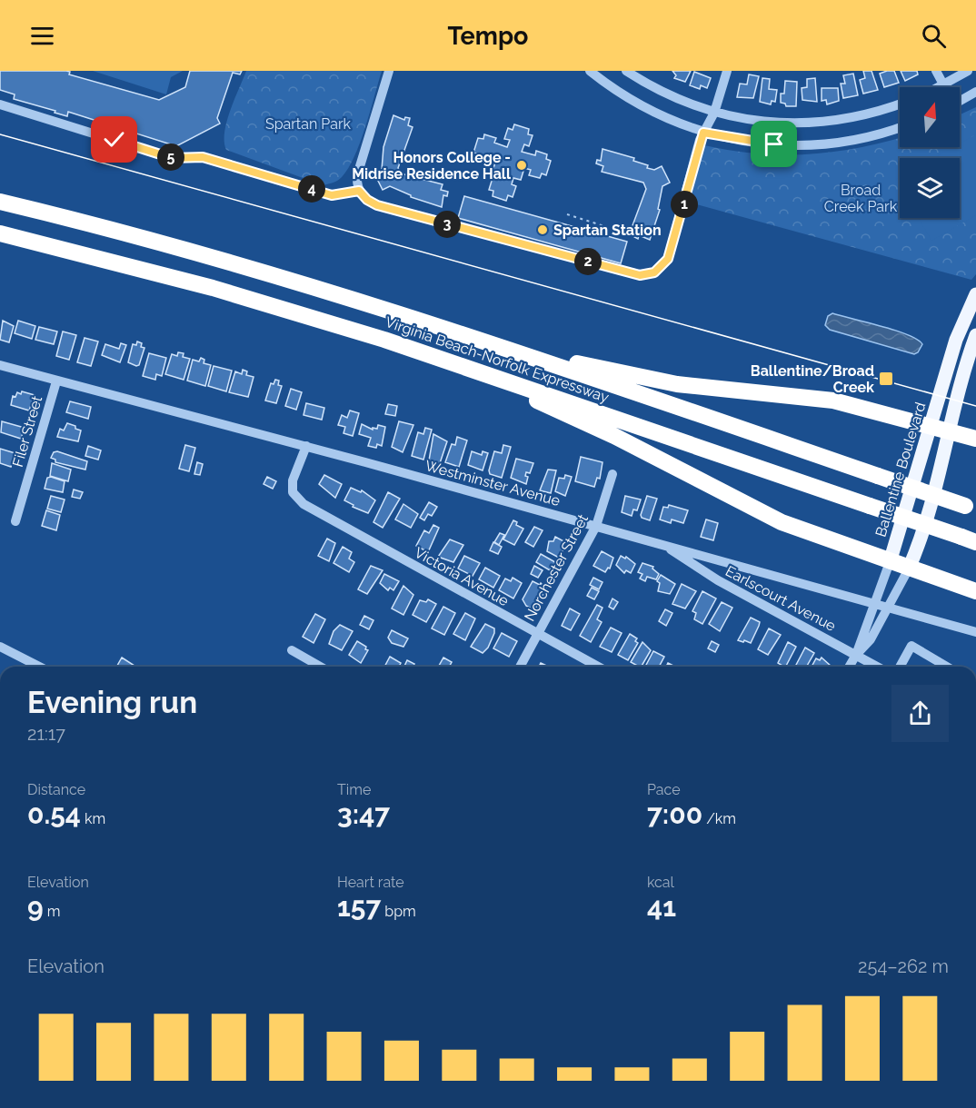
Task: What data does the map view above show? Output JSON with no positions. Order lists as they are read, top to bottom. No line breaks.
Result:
{"streets":{"highway":["Virginia Beach-Norfolk Expressway"],"main road":["Ballentine Boulevard"],"street":["Filer Street","Westminster Avenue","Norchester Street","Victoria Avenue","Earlscourt Avenue"]},"crossings":[["Filer Street","Westminster Avenue"],["Ballentine Boulevard","Westminster Avenue"],["Ballentine Boulevard","Earlscourt Avenue"],["Westminster Avenue","Norchester Street"],["Westminster Avenue","Victoria Avenue"],["Westminster Avenue","Earlscourt Avenue"],["Norchester Street","Victoria Avenue"]],"parks":["Spartan Park","Broad Creek Park"],"places":{"other":["Honors College - Midrise Residence Hall","Spartan Station"],"transit":["Ballentine/Broad Creek"]},"north":"top","page":{"header":"Tempo","pins":["5","4","1","3","2"],"heading":["Evening run","21:17"],"stats":[["Distance","0.54 km"],["Time","3:47"],["Pace","7:00 /km"],["Elevation","9 m"],["Heart rate","157 bpm"],["kcal","41"]],"chart":["Elevation","254–262 m"]}}
